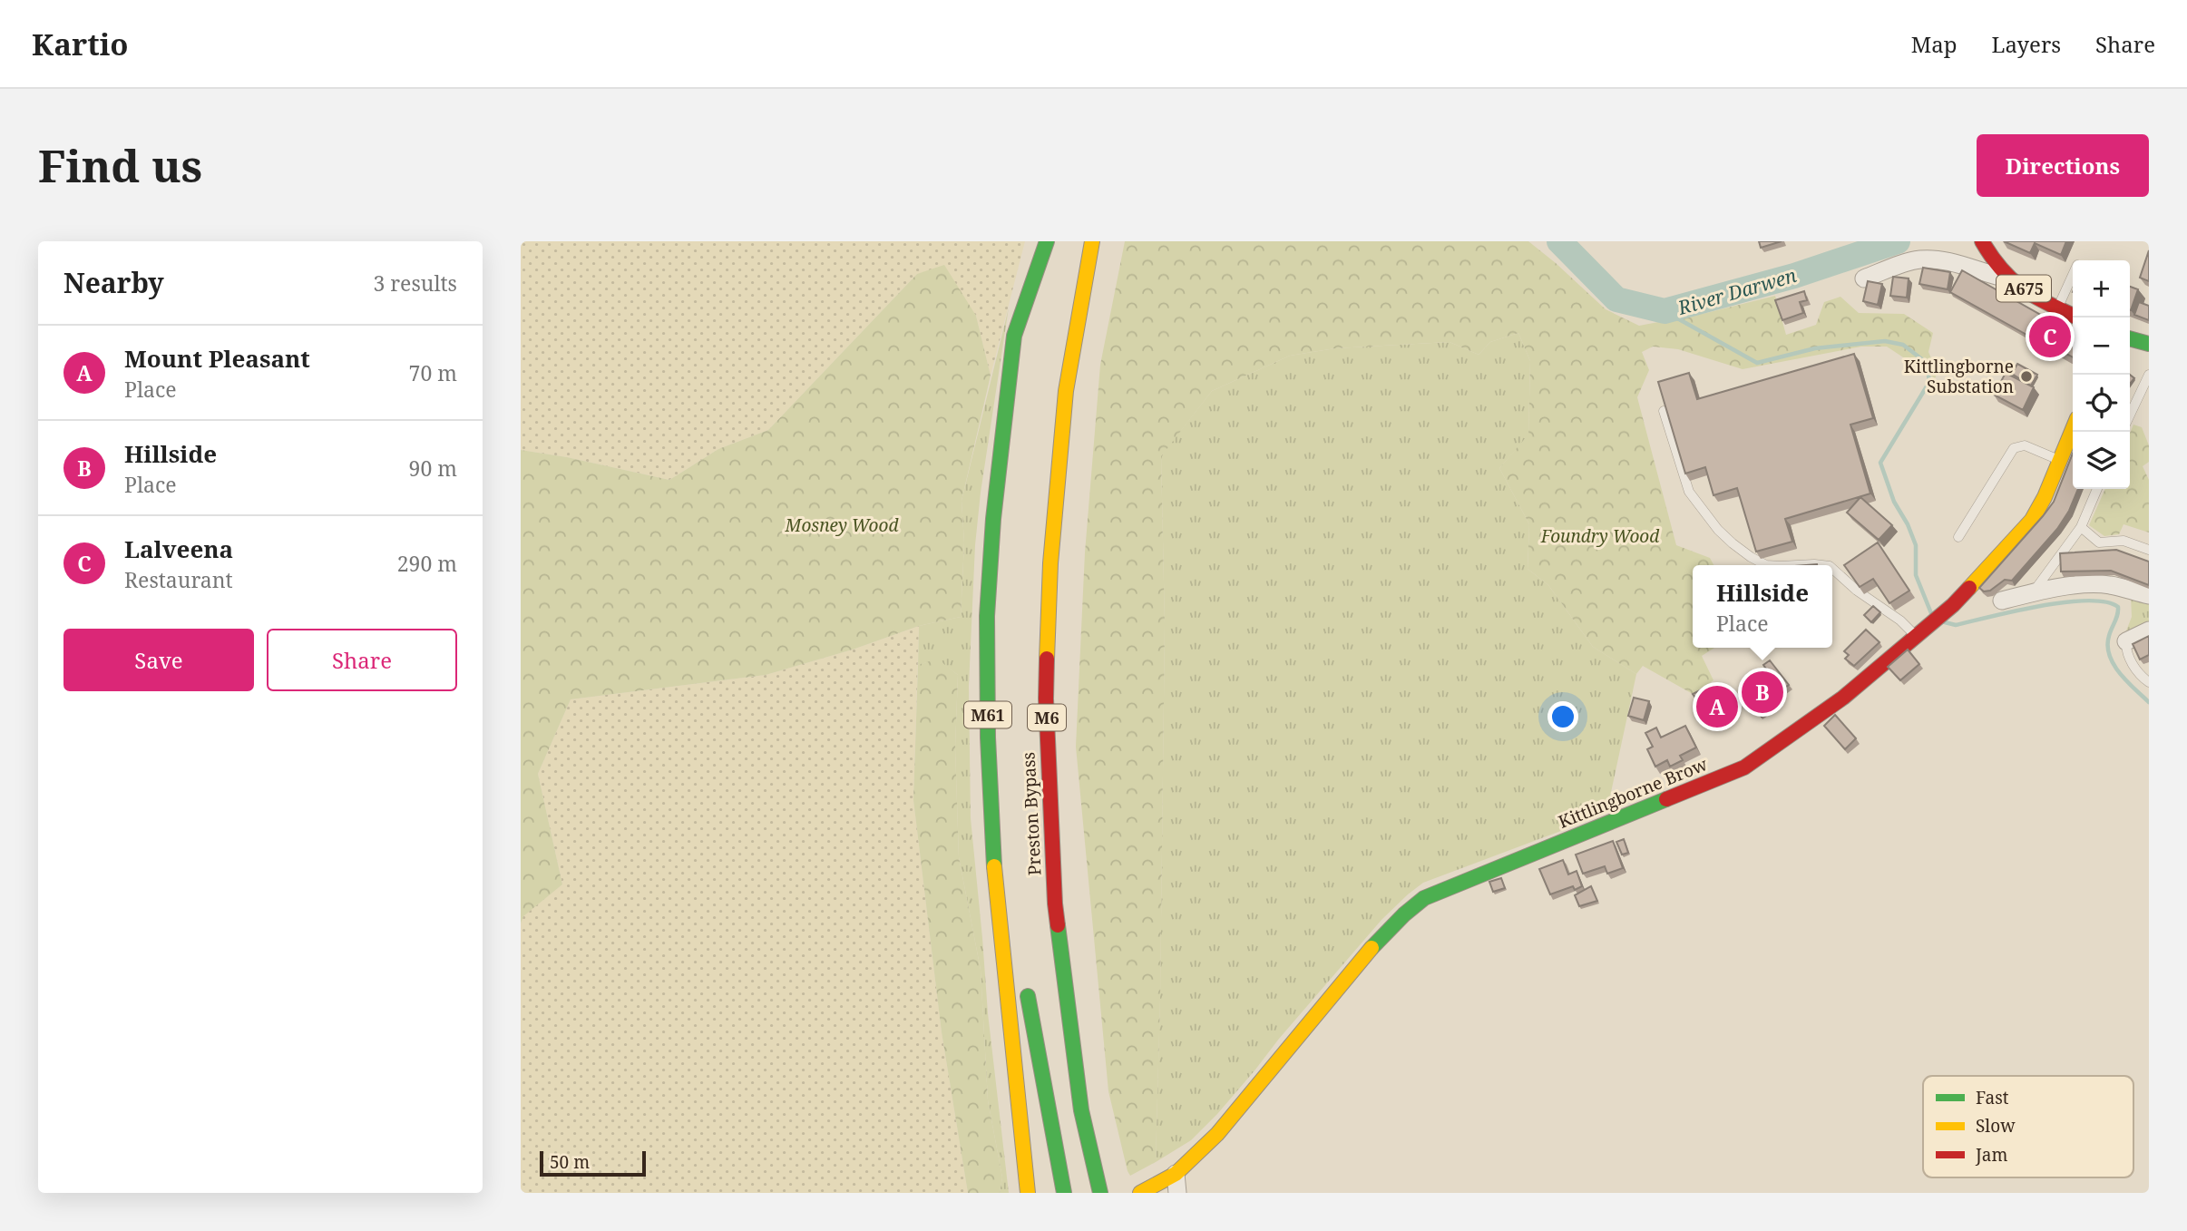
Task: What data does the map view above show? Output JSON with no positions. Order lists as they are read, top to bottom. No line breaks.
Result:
{"streets":{"main road":["A675","M61","M6","Kittlingborne Brow","Preston Bypass"]},"water":["River Darwen"],"parks":["Mosney Wood","Foundry Wood"],"places":["Kittlingborne Substation"],"legend":["Fast","Slow","Jam"],"scale_bar":"50 m","page":{"header":"Kartio","nav":["Map","Layers","Share"],"buttons":["Directions",["Save","Share"]],"title":"Find us","heading":["Nearby","3 results"],"map_buttons":["+","−"],"pins":["C","B","A"],"list":[{"mark":"A","name":"Mount Pleasant","note":"Place","value":"70 m"},{"mark":"B","name":"Hillside","note":"Place","value":"90 m"},{"mark":"C","name":"Lalveena","note":"Restaurant","value":"290 m"}],"popup":["Hillside","Place"],"scale":"50 m"}}
